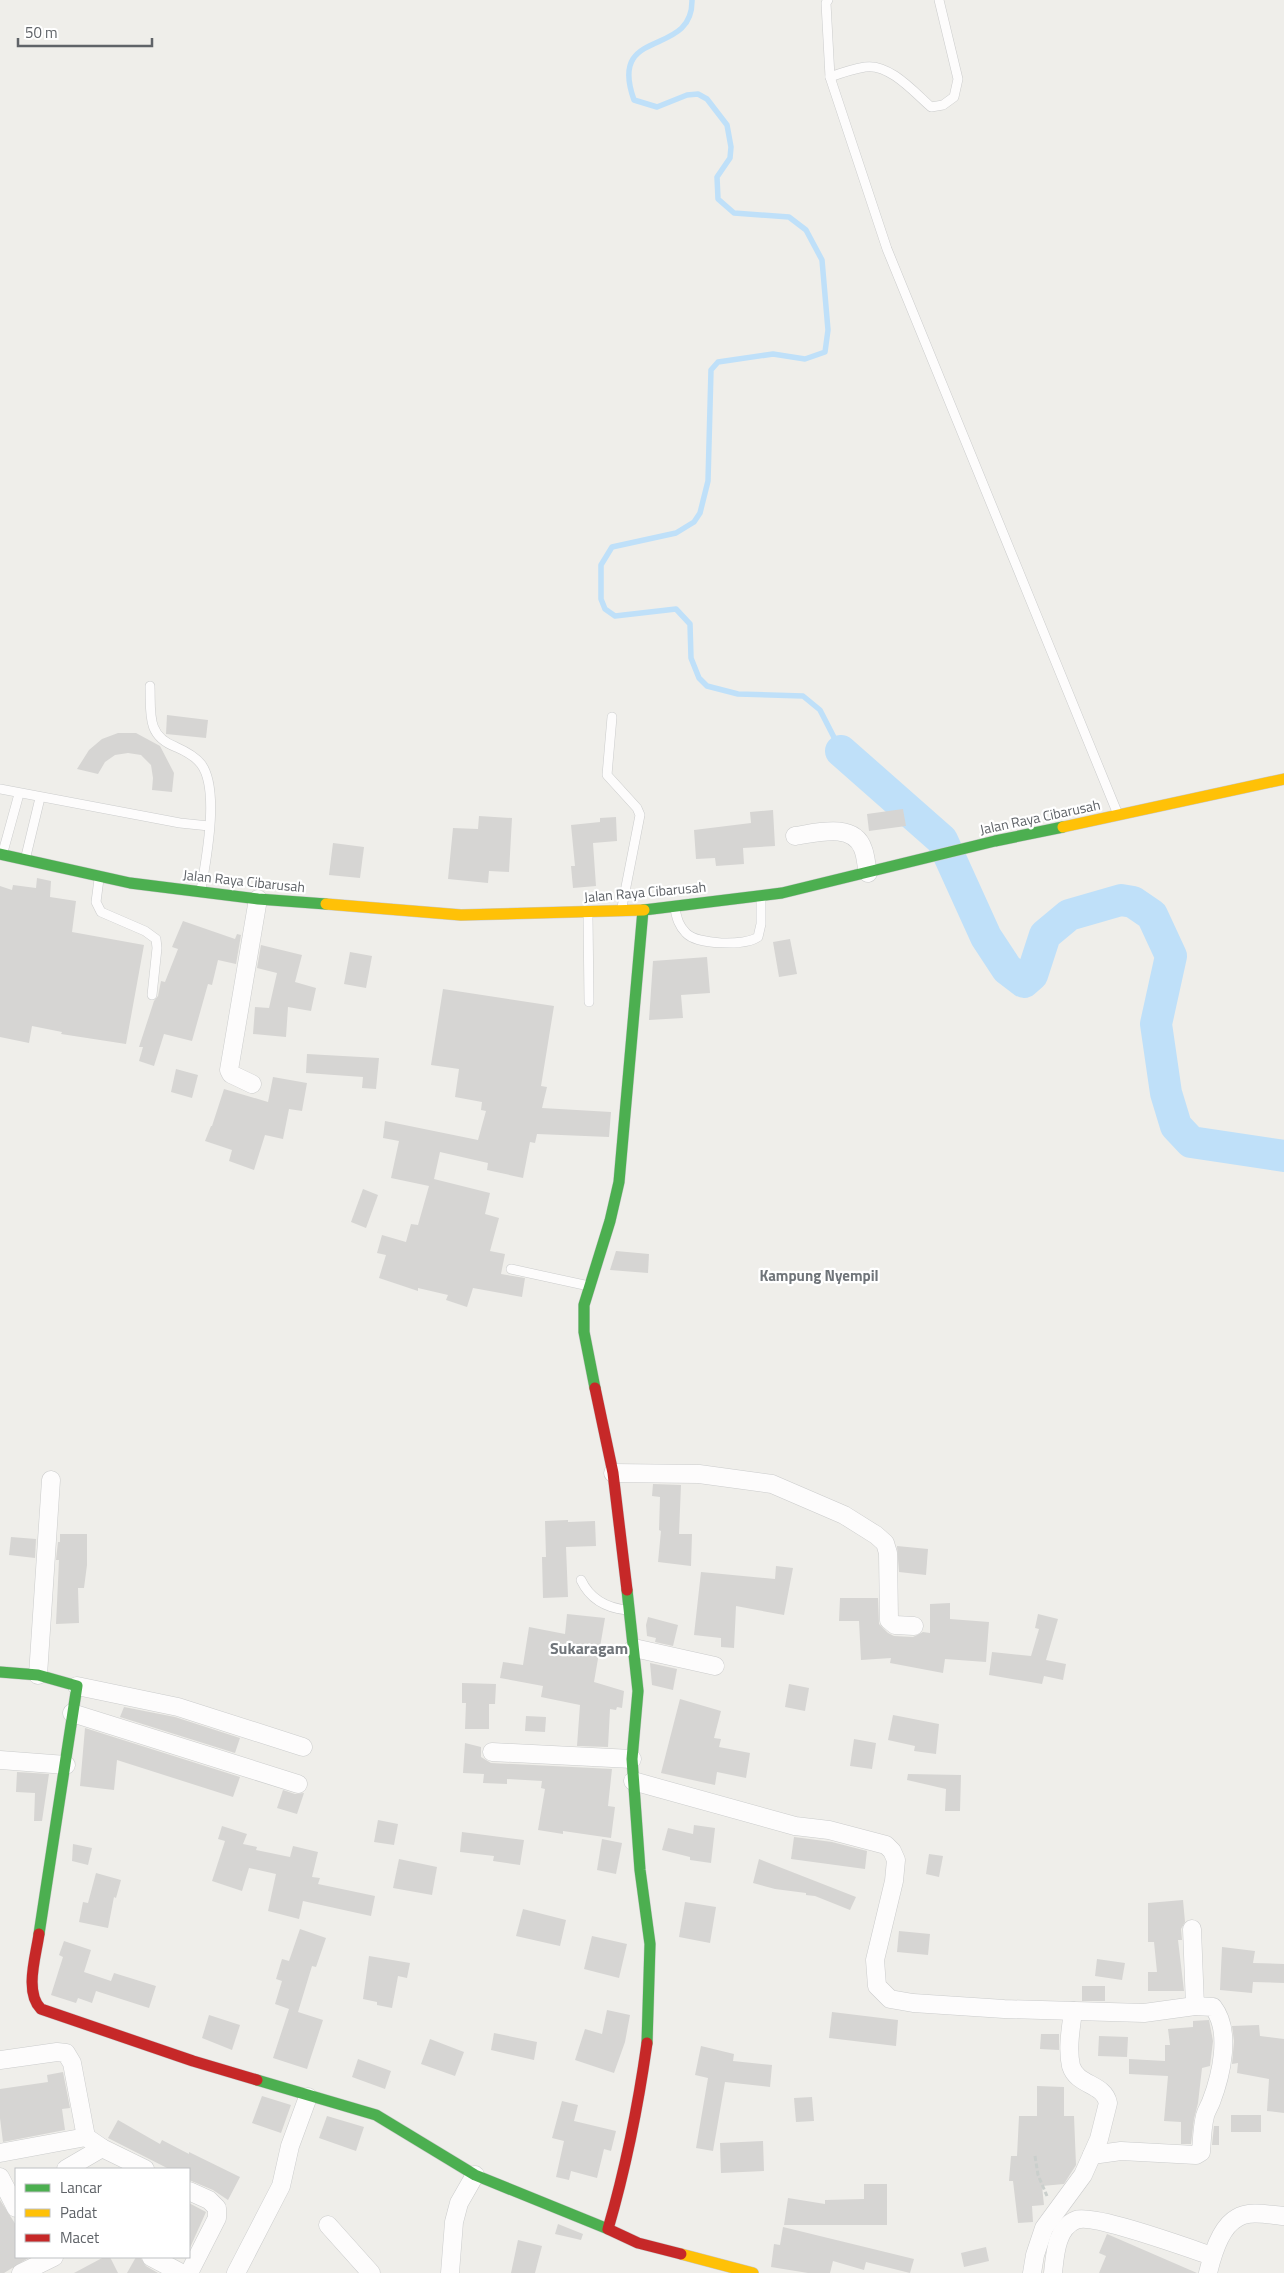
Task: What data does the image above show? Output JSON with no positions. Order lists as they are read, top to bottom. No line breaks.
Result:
{"streets":{"street":["Jalan Raya Cibarusah"]},"districts":["Kampung Nyempil","Sukaragam"],"legend":["Lancar","Padat","Macet"],"scale_bar":"50 m"}
